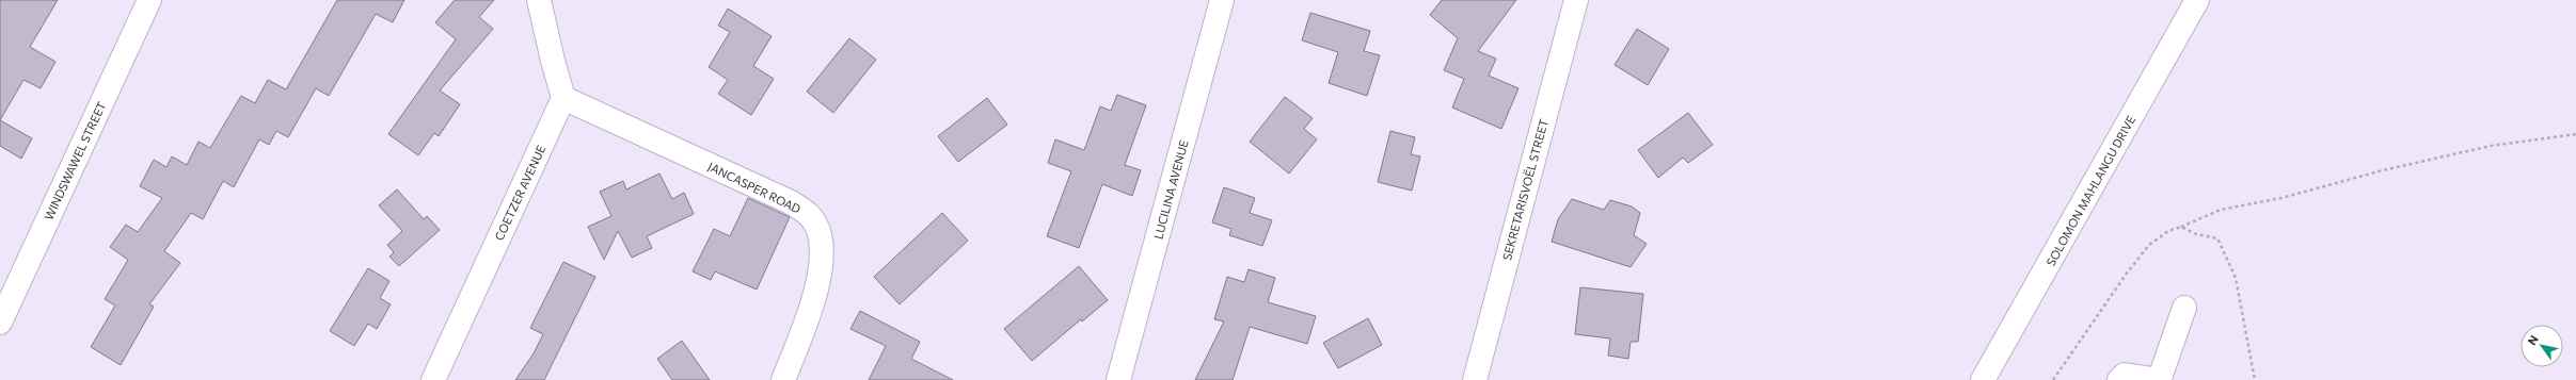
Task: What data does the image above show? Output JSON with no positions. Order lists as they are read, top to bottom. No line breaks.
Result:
{"streets":{"street":["WINDSWAWEL STREET","JANCASPER ROAD","LUCILINA AVENUE","SEKRETARISVOËL STREET","SOLOMON MAHLANGU DRIVE","COETZER AVENUE"]},"crossings":[["JANCASPER ROAD","COETZER AVENUE"]],"north":"top left"}
